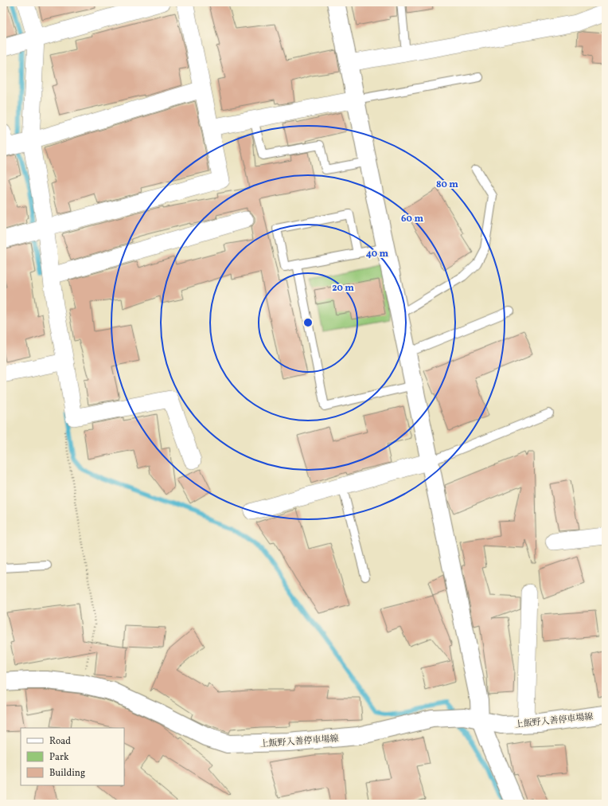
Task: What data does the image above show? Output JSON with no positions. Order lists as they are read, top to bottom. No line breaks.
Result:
{"streets":{"street":["上飯野入善停車場線"]},"legend":["Road","Park","Building"],"rings":["80 m","60 m","40 m","20 m"]}
